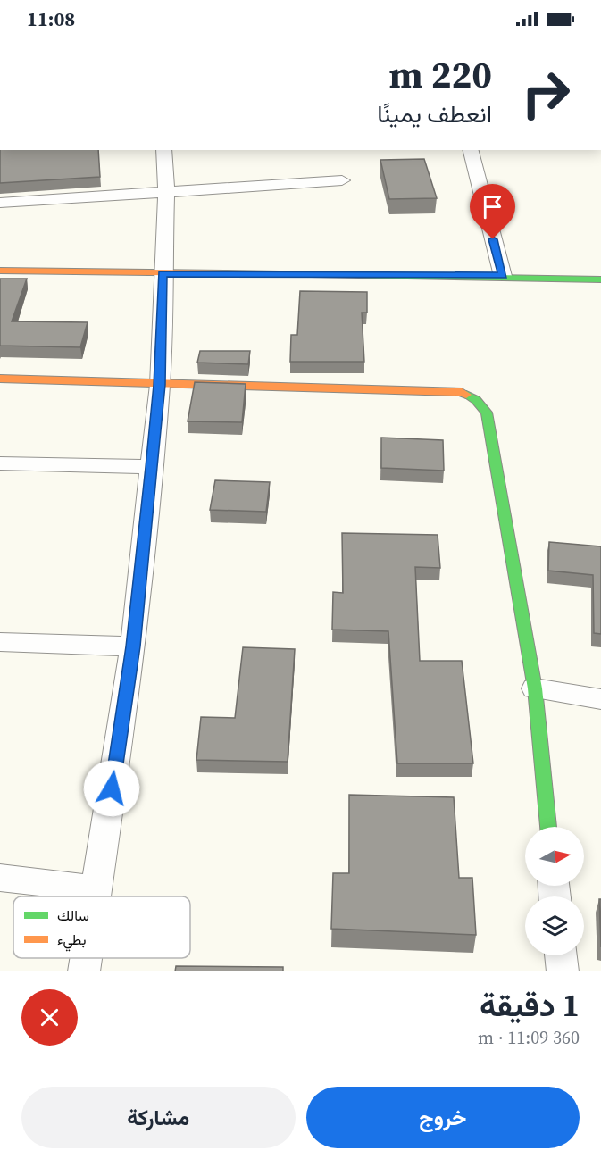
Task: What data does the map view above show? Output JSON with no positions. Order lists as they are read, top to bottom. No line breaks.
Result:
{"legend":["سالك","بطيء"],"north":"right","page":{"status":"11:08","turn":["220 m","انعطف يمينًا"],"heading":["1 دقيقة","360 m · 11:09"],"buttons":["خروج","مشاركة"]}}
